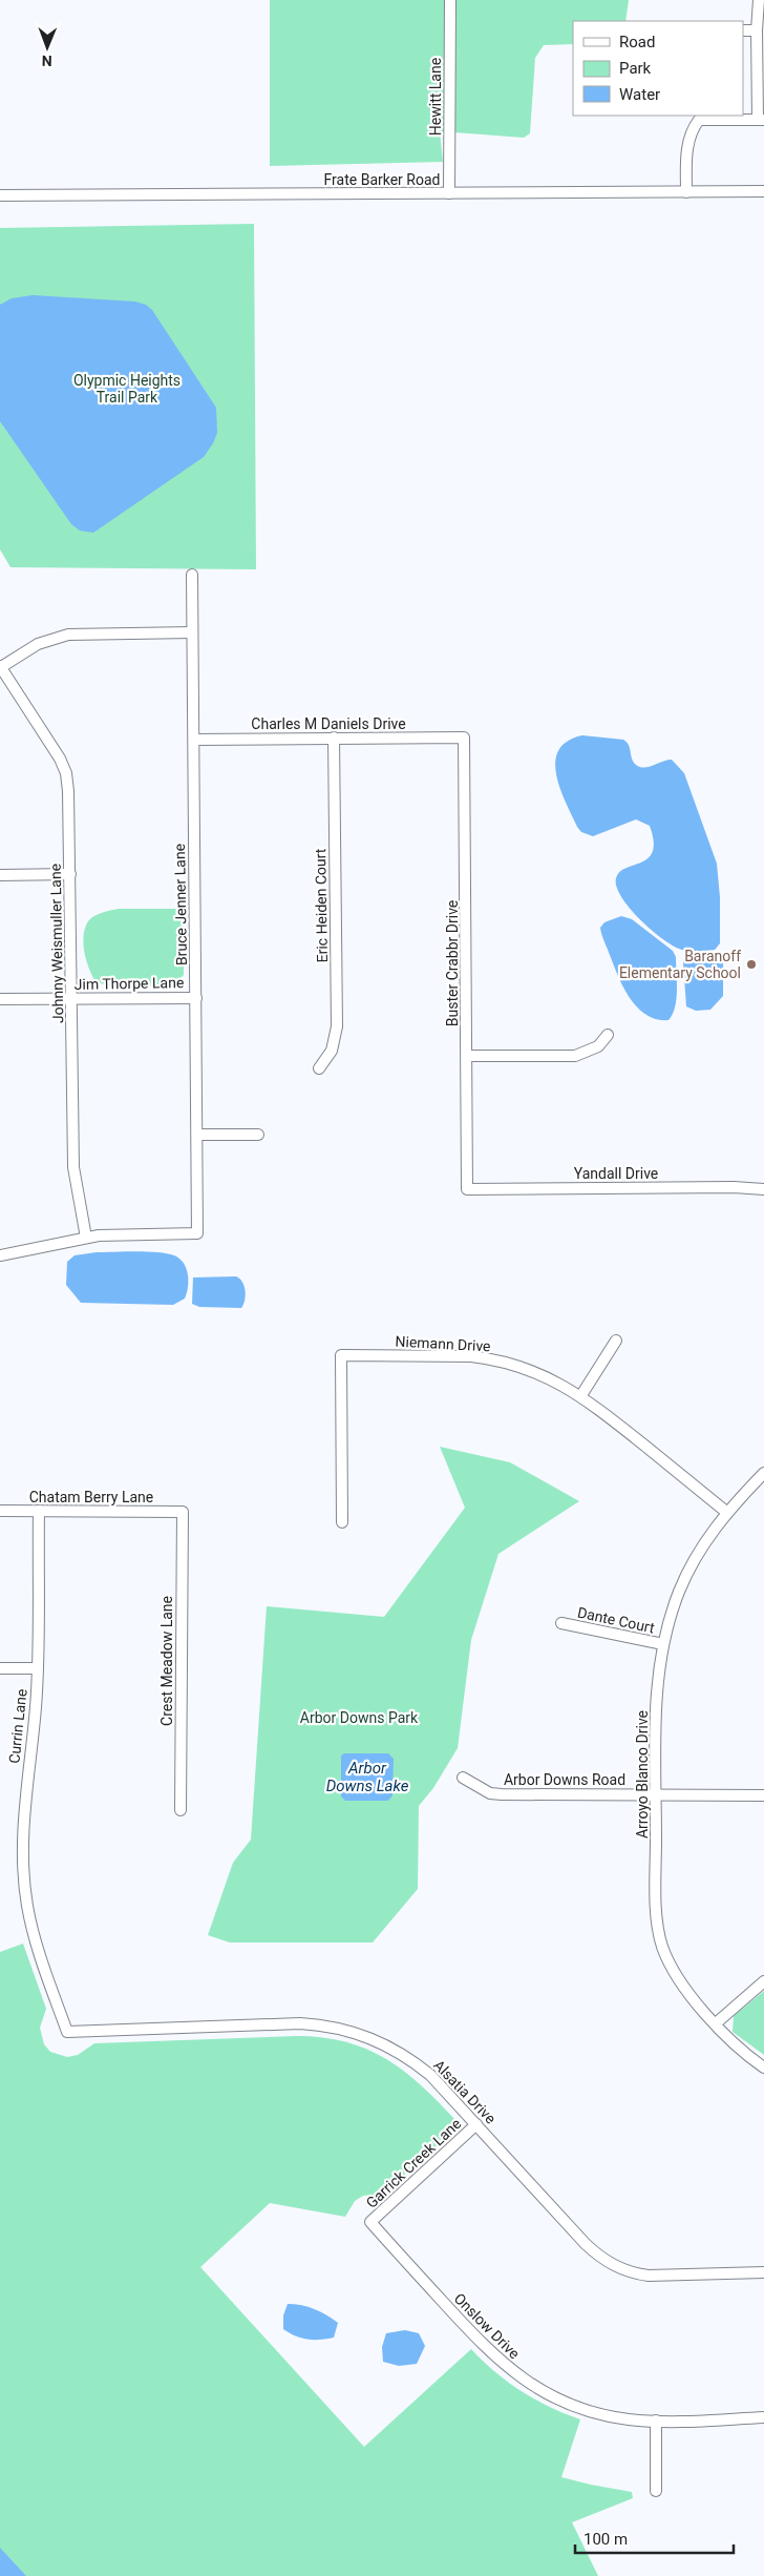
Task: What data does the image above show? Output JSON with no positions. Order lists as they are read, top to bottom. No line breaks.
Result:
{"streets":{"street":["Hewitt Lane","Frate Barker Road","Charles M Daniels Drive","Bruce Jenner Lane","Eric Heiden Court","Johnny Weismuller Lane","Buster Crabbr Drive","Jim Thorpe Lane","Yandall Drive","Niemann Drive","Chatam Berry Lane","Dante Court","Crest Meadow Lane","Currin Lane","Arroyo Blanco Drive","Arbor Downs Road","Alsatia Drive","Garrick Creek Lane","Onslow Drive"]},"crossings":[["Hewitt Lane","Frate Barker Road"],["Charles M Daniels Drive","Bruce Jenner Lane"],["Charles M Daniels Drive","Eric Heiden Court"],["Charles M Daniels Drive","Buster Crabbr Drive"],["Bruce Jenner Lane","Johnny Weismuller Lane"],["Bruce Jenner Lane","Jim Thorpe Lane"],["Johnny Weismuller Lane","Jim Thorpe Lane"],["Buster Crabbr Drive","Yandall Drive"],["Niemann Drive","Arroyo Blanco Drive"],["Chatam Berry Lane","Crest Meadow Lane"],["Chatam Berry Lane","Currin Lane"],["Dante Court","Arroyo Blanco Drive"],["Currin Lane","Alsatia Drive"],["Arroyo Blanco Drive","Arbor Downs Road"],["Alsatia Drive","Garrick Creek Lane"],["Garrick Creek Lane","Onslow Drive"]],"water":["Arbor Downs Lake"],"parks":["Olypmic Heights Trail Park","Arbor Downs Park"],"places":["Baranoff Elementary School"],"legend":["Road","Park","Water"],"scale_bar":"100 m","north":"bottom"}
